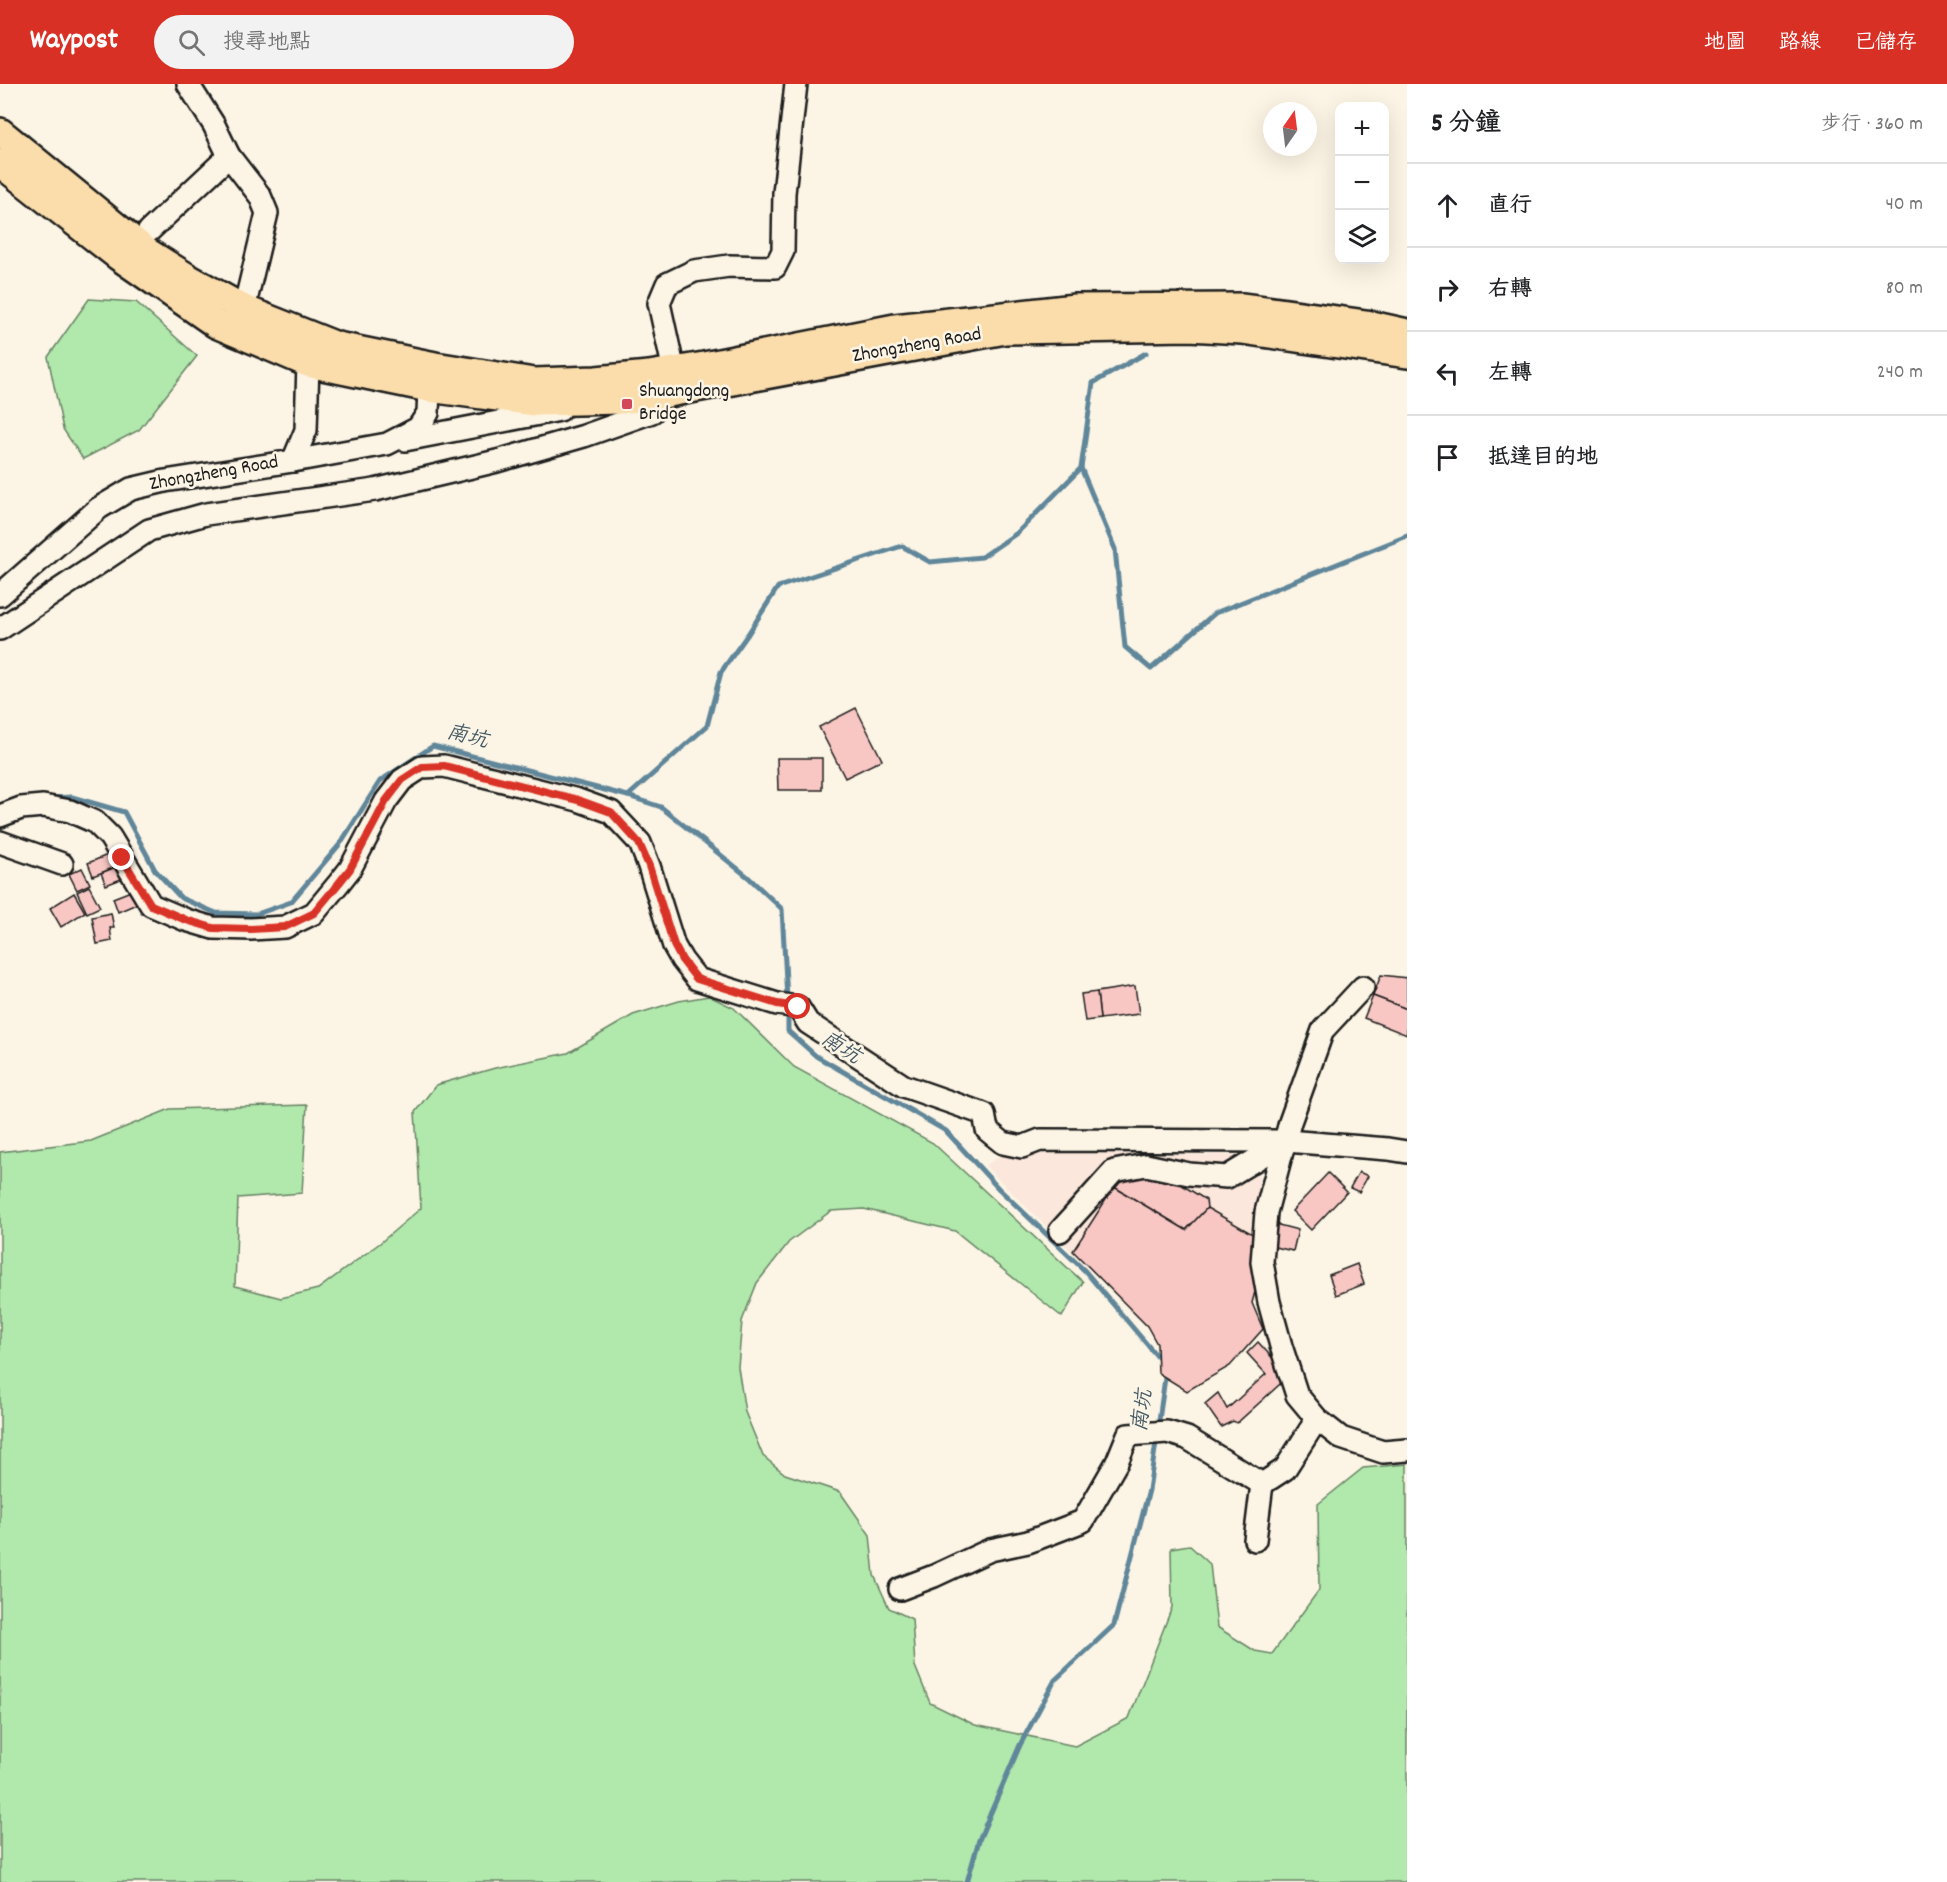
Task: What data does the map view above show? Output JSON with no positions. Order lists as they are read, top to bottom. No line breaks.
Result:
{"streets":{"main road":["Zhongzheng Road"]},"water":["南坑"],"places":{"transit":["Shuangdong Bridge"]},"north":"top","page":{"header":"Waypost","search":"搜尋地點","nav":["地圖","路線","已儲存"],"heading":["5 分鐘","步行 · 360 m"],"map_buttons":["+","−"],"list":[["直行","40 m"],["右轉","80 m"],["左轉","240 m"],"抵達目的地"]}}
